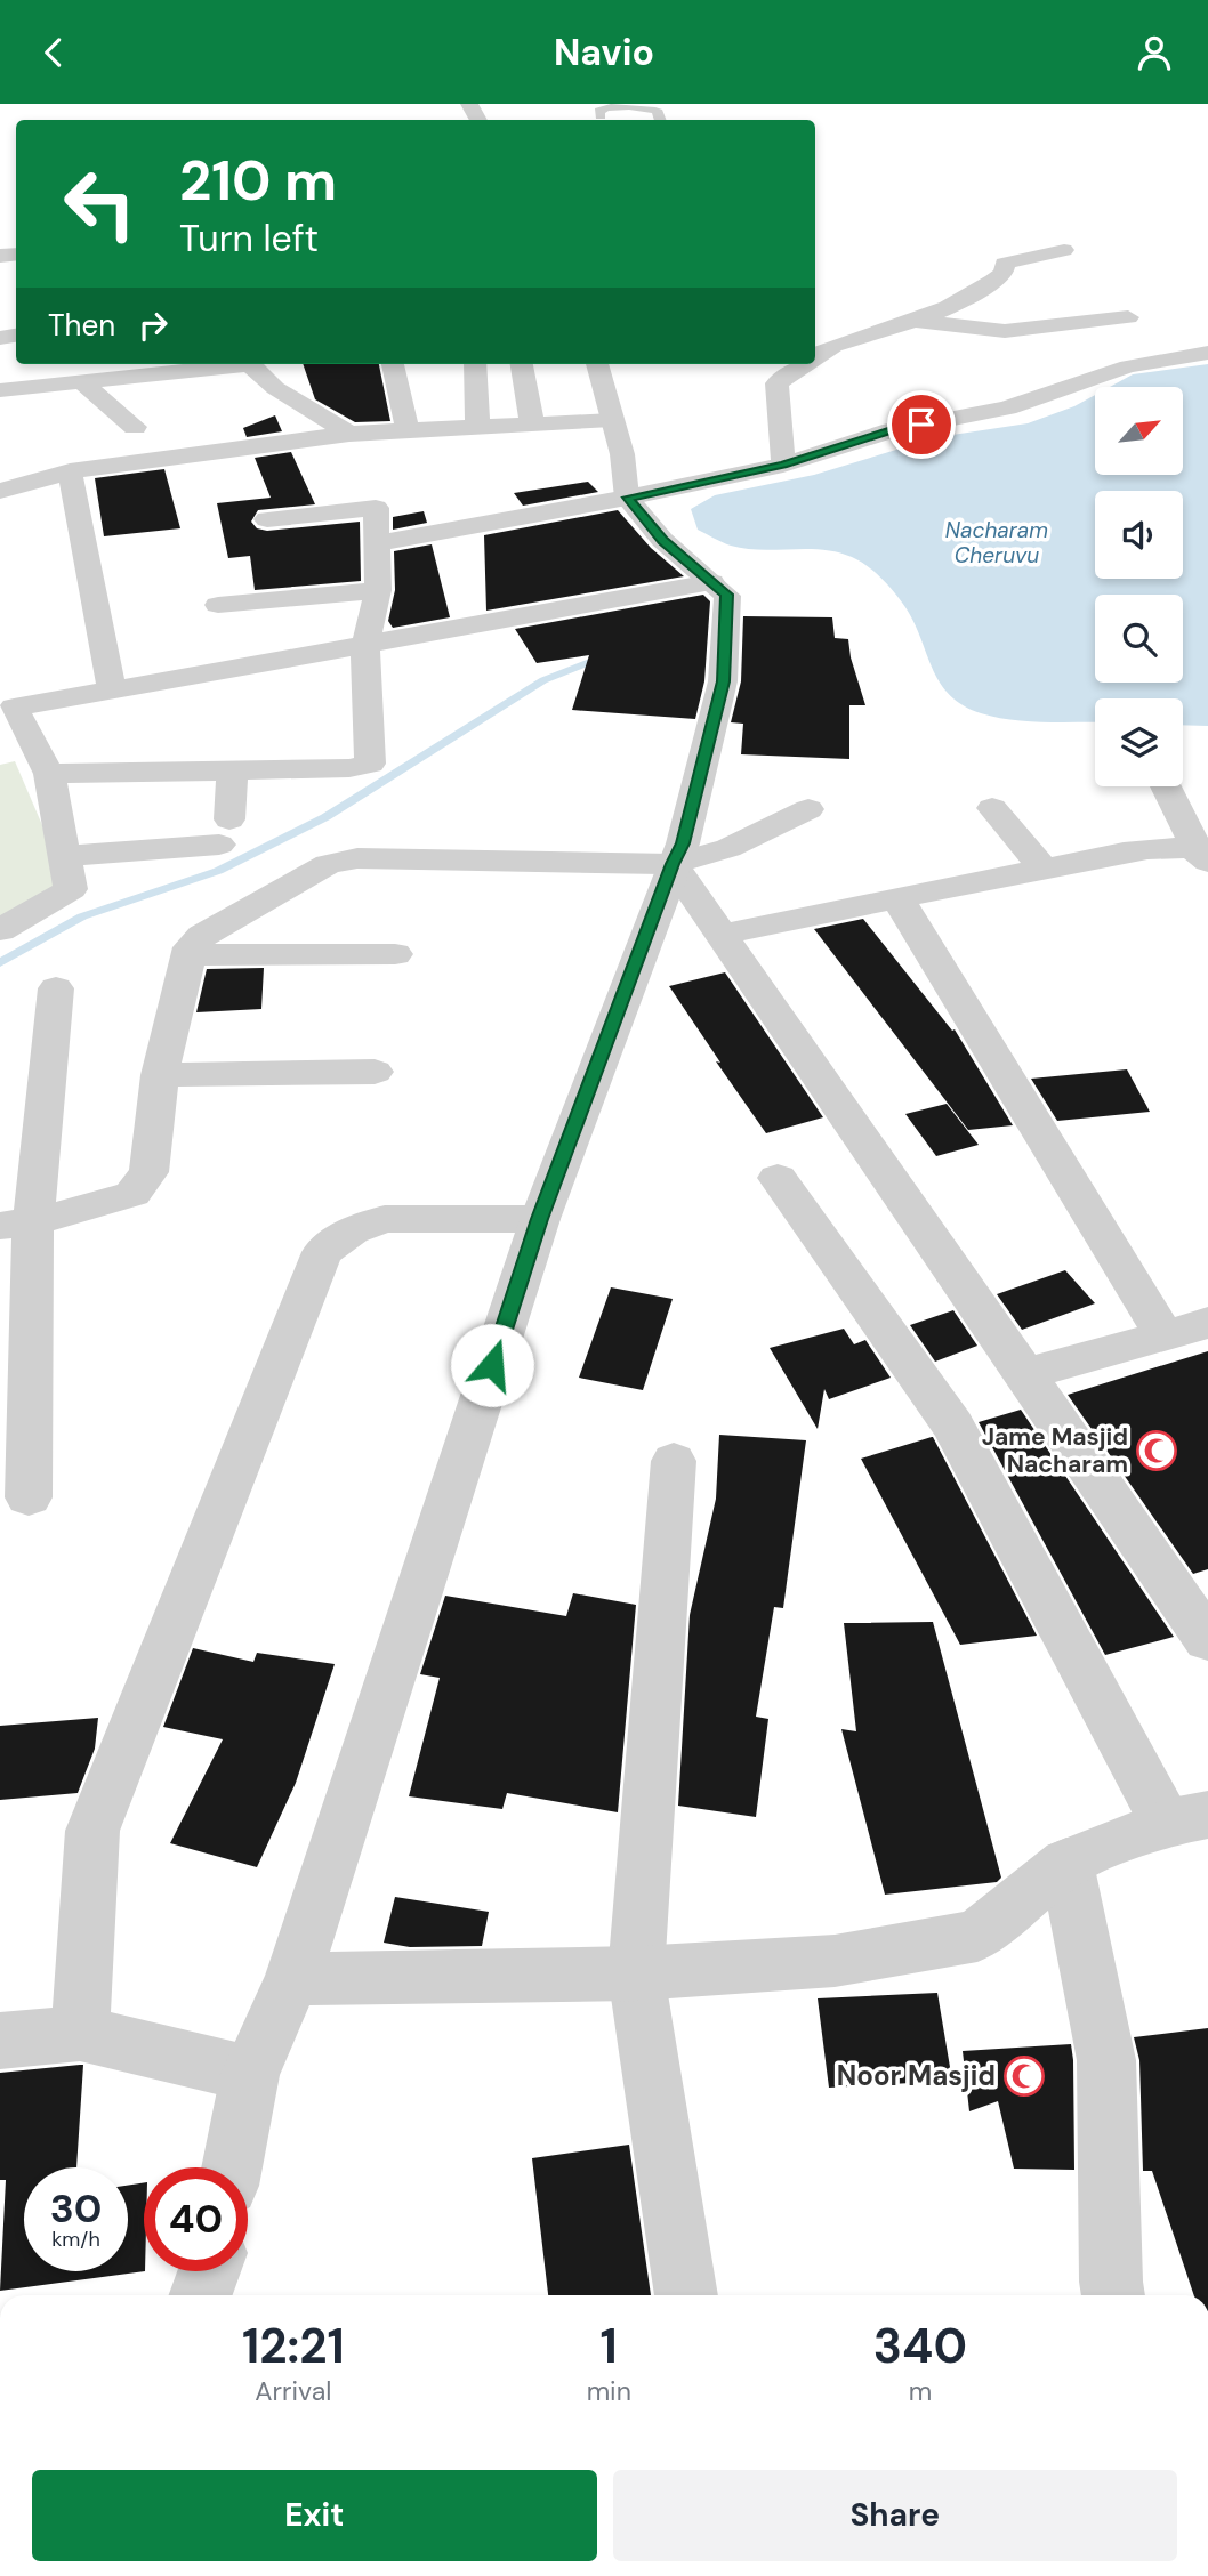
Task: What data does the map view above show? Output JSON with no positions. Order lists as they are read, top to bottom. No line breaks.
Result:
{"water":["Nacharam Cheruvu"],"places":{"mosque":["Jame Masjid Nacharam","Noor Masjid"]},"north":"top right","page":{"header":"Navio","turn":["210 m","Turn left"],"then":"Then","speed":"30 km/h","limit":"40","eta":["12:21","Arrival","1","min","340","m"],"buttons":["Exit","Share"]}}
